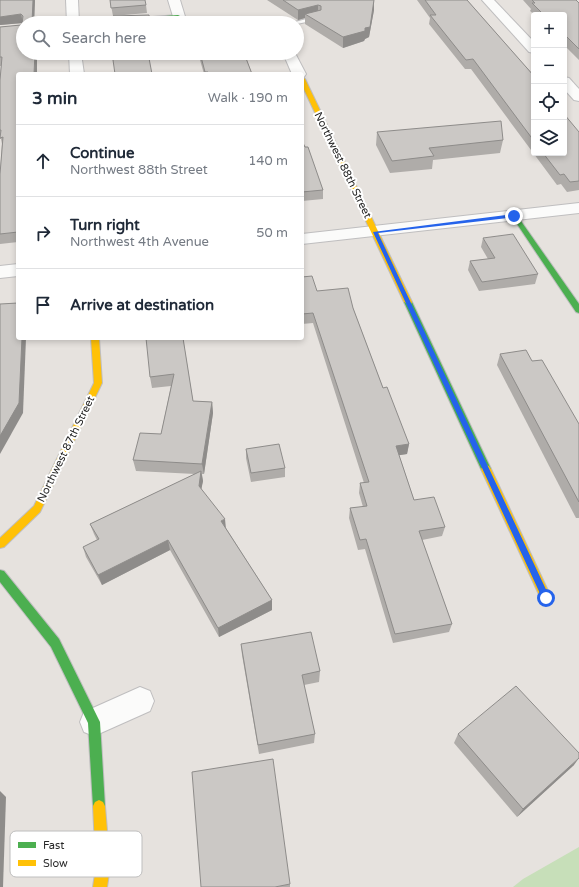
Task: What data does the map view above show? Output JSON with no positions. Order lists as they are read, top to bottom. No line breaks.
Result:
{"streets":{"street":["Northwest 88th Street","Northwest 87th Street"]},"legend":["Fast","Slow"],"page":{"map_buttons":["+","−"],"search":"Search here","heading":["3 min","Walk · 190 m"],"list":[["Continue","Northwest 88th Street","140 m"],["Turn right","Northwest 4th Avenue","50 m"],"Arrive at destination"]}}
